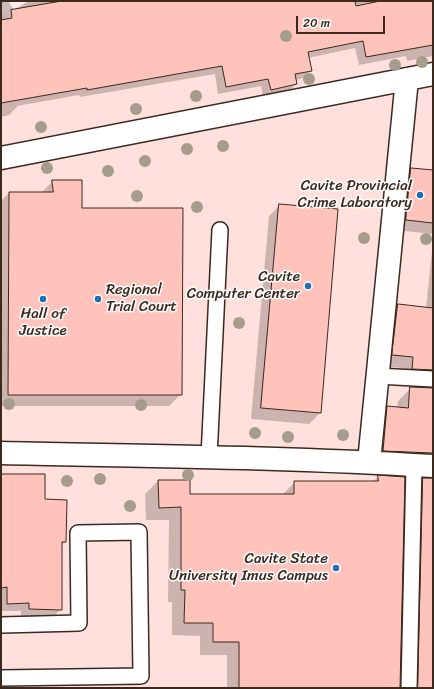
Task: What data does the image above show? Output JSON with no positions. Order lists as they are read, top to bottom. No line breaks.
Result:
{"places":["Cavite Provincial Crime Laboratory","Cavite Computer Center","Hall of Justice","Regional Trial Court","Cavite State University Imus Campus"],"scale_bar":"20 m"}
